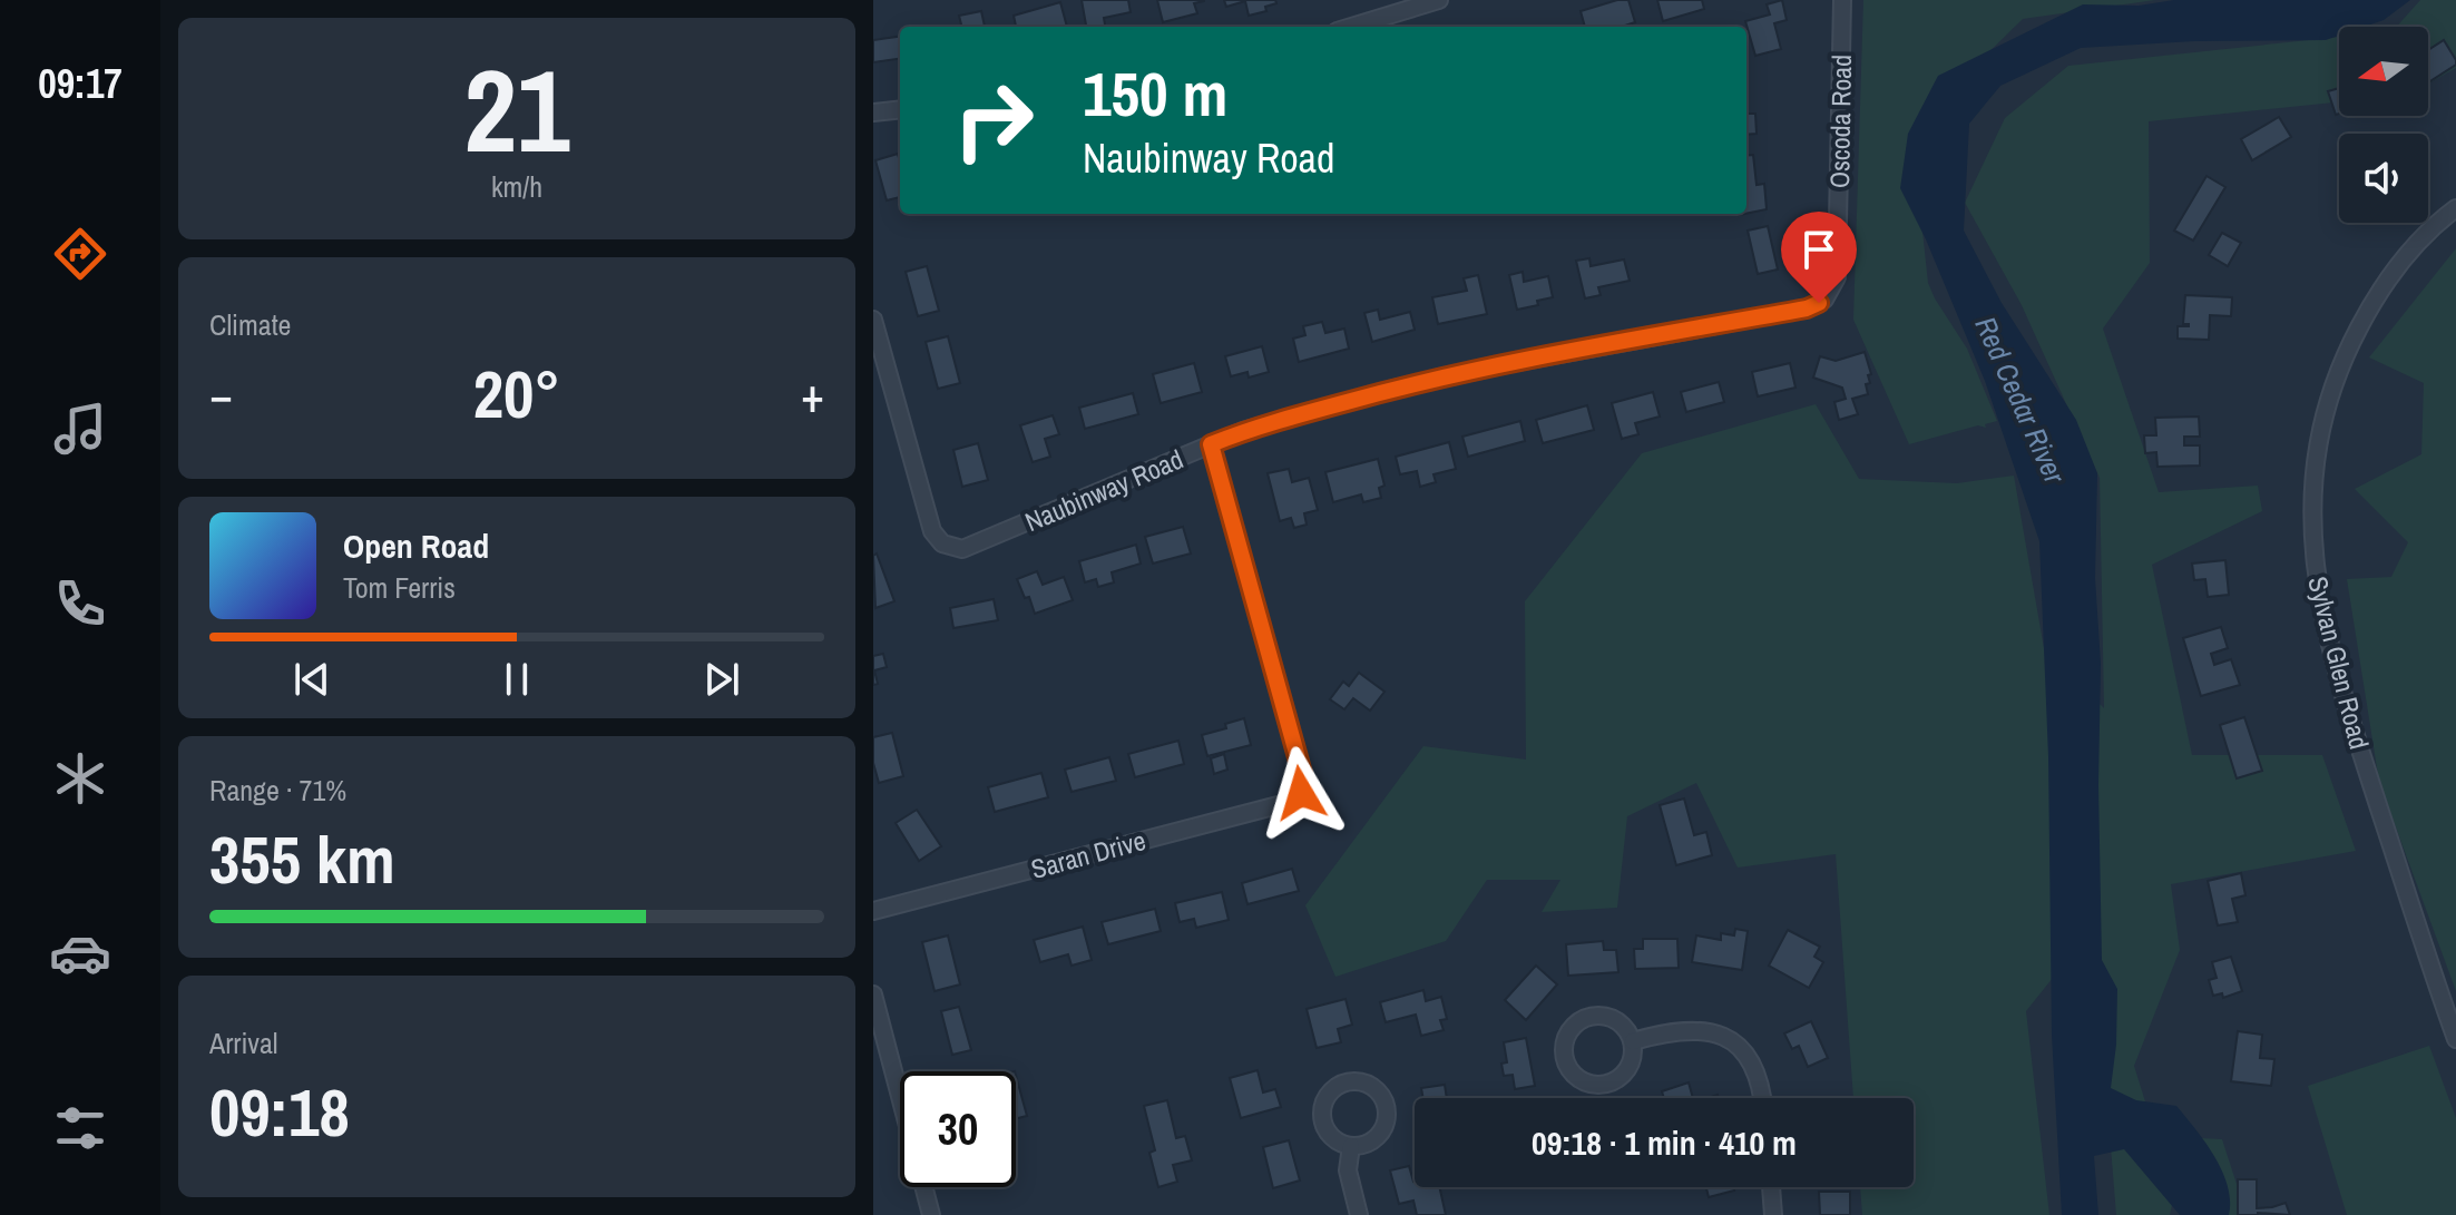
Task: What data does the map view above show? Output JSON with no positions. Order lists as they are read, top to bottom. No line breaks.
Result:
{"streets":{"street":["Oscoda Road","Naubinway Road","Sylvan Glen Road","Saran Drive"]},"crossings":[["Oscoda Road","Naubinway Road"],["Naubinway Road","Saran Drive"]],"water":["Red Cedar River"],"north":"left","page":{"tabs":"09:17","tile":[["21","km/h"],"Climate",["Range · 71%","355 km"],["Arrival","09:18"]],"turn":["150 m","Naubinway Road"],"heat":["−","20°","+"],"song":["Open Road","Tom Ferris"],"limit":"30","trip":"09:18 · 1 min · 410 m"}}
